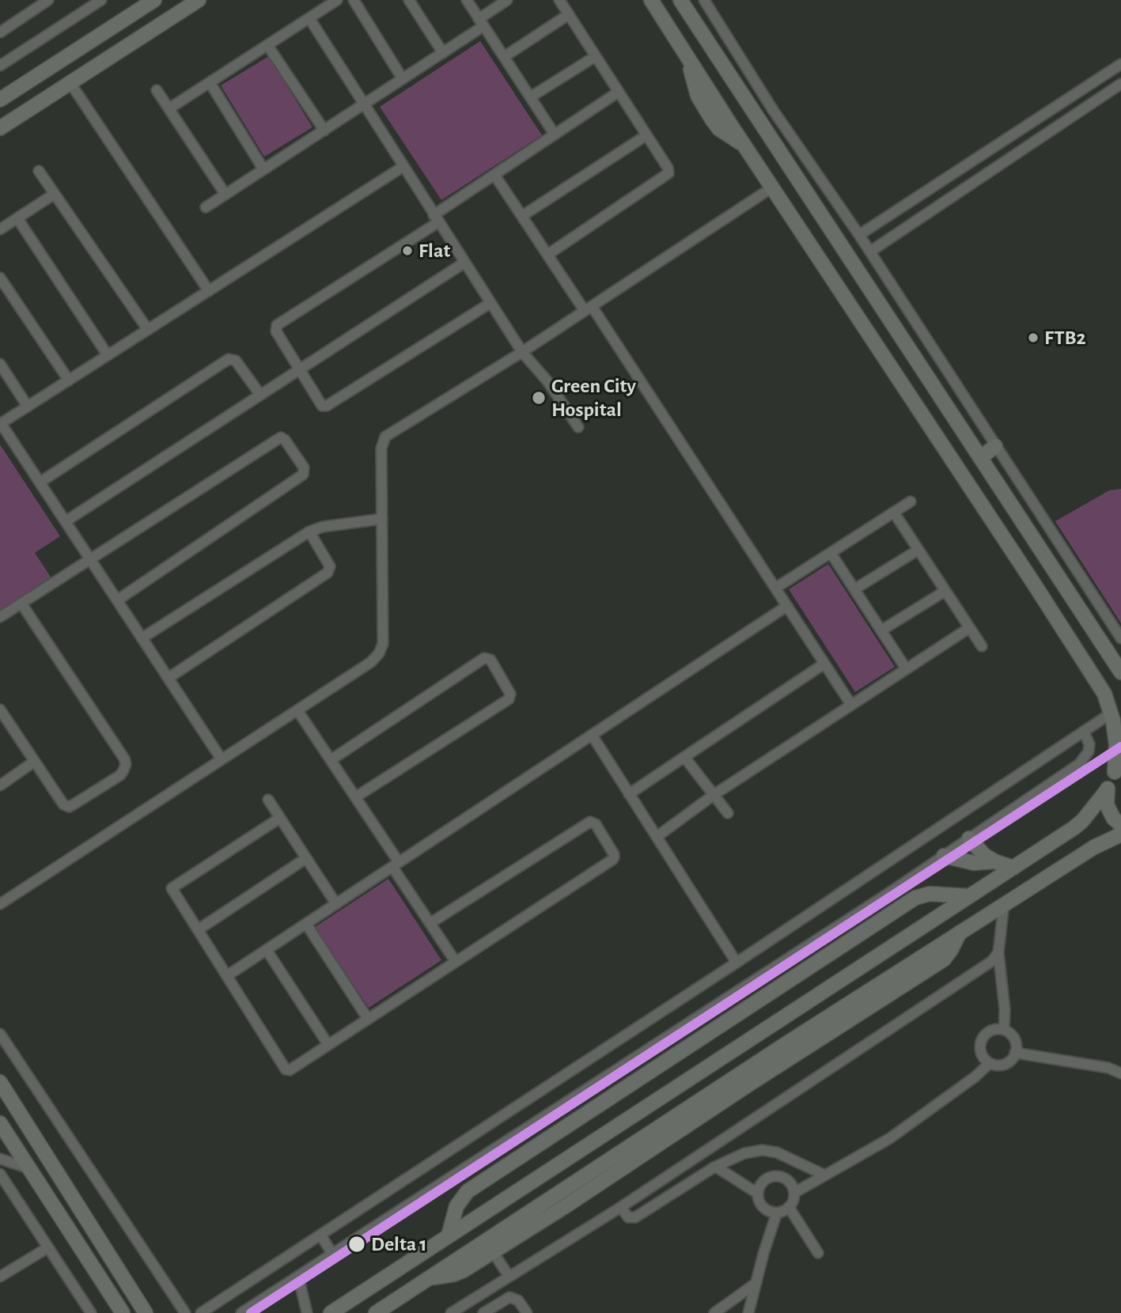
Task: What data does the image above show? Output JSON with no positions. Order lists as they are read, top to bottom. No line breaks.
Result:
{"places":["Flat","FTB2","Green City Hospital","Delta 1"]}
